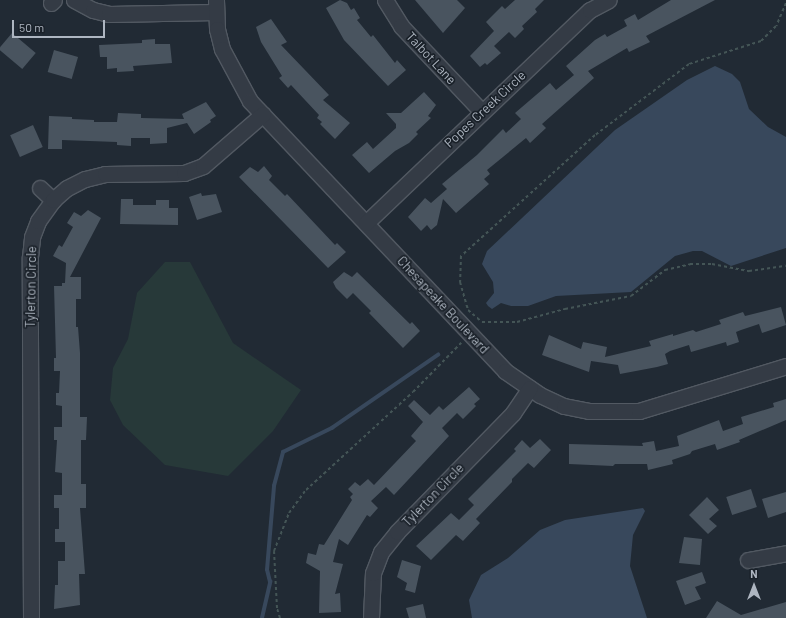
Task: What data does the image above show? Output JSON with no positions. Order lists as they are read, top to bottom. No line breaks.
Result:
{"streets":{"street":["Talbot Lane","Popes Creek Circle","Tylerton Circle","Chesapeake Boulevard"]},"crossings":[["Talbot Lane","Popes Creek Circle"],["Popes Creek Circle","Chesapeake Boulevard"],["Tylerton Circle","Chesapeake Boulevard"]],"scale_bar":"50 m","north":"top"}
